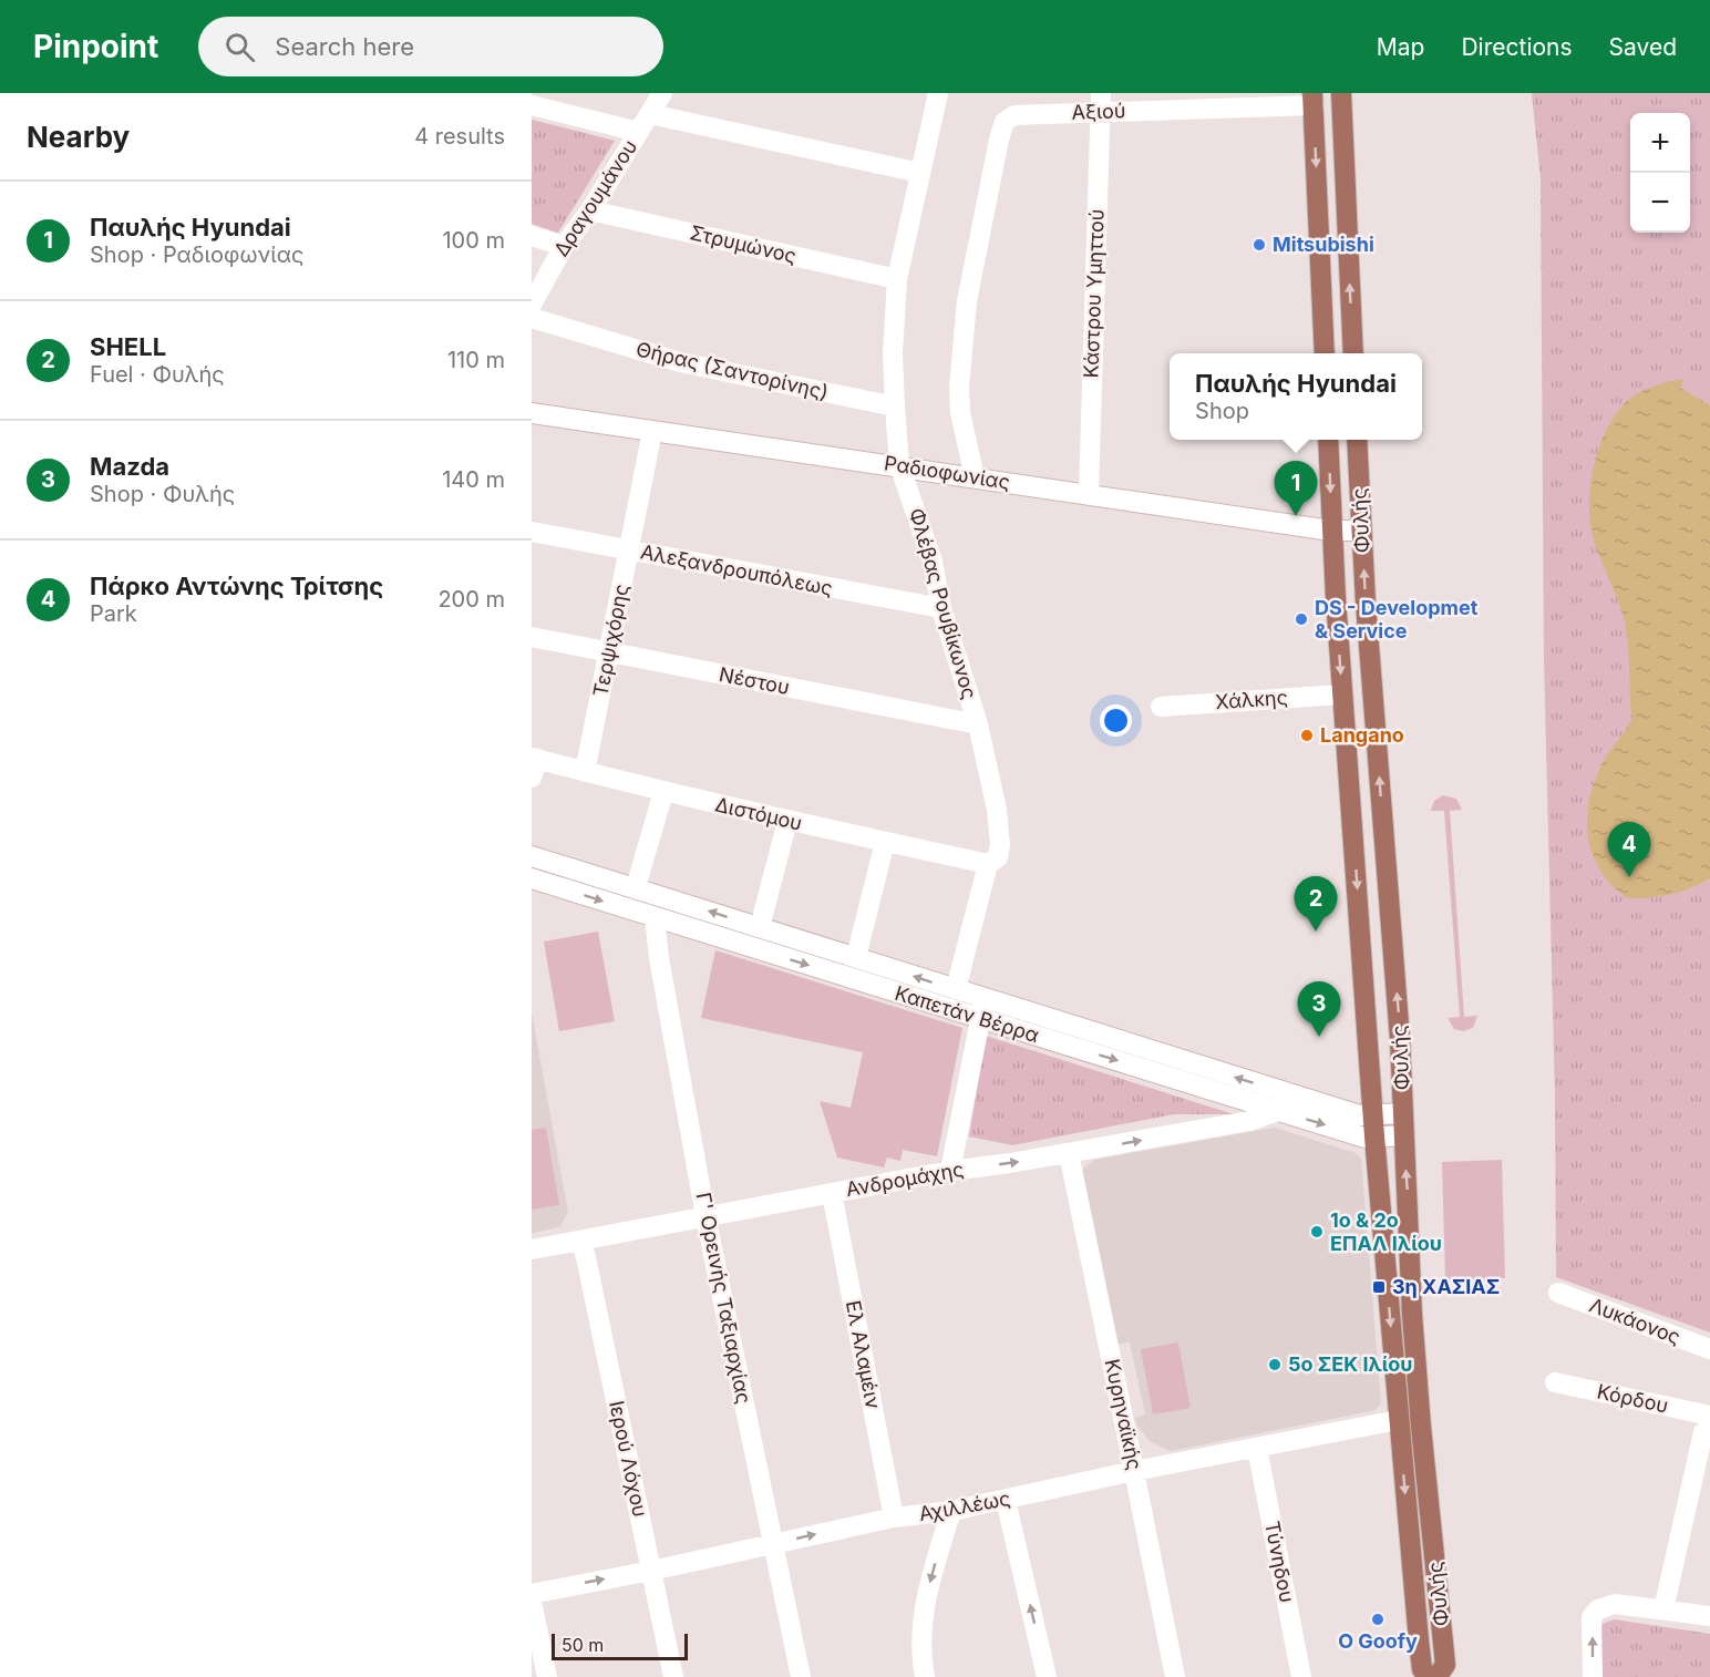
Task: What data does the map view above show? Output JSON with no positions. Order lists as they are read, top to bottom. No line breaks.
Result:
{"streets":{"main road":["Φυλής"],"street":["Αξιού","Δραγουμάνου","Στρυμώνος","Κάστρου Υμηττού","Θήρας (Σαντορίνης)","Ραδιοφωνίας","Αλεξανδρουπόλεως","Φλέβας Ρουβίκωνος","Τερψιχόρης","Νέστου","Χάλκης","Διστόμου","Καπετάν Βέρρα","Ανδρομάχης","Γ' Ορεινής Ταξιαρχίας","Λυκάονος","Ελ Αλαμέιν","Κόρδου","Κυρηναϊκής","Ιερού Λόχου","Αχιλλέως","Τύνηδου"]},"crossings":[["Αξιού","Κάστρου Υμηττού"],["Αξιού","Ραδιοφωνίας"],["Δραγουμάνου","Στρυμώνος"],["Στρυμώνος","Φλέβας Ρουβίκωνος"],["Κάστρου Υμηττού","Ραδιοφωνίας"],["Θήρας (Σαντορίνης)","Φλέβας Ρουβίκωνος"],["Ραδιοφωνίας","Φυλής"],["Ραδιοφωνίας","Φλέβας Ρουβίκωνος"],["Ραδιοφωνίας","Τερψιχόρης"],["Φυλής","Χάλκης"],["Φυλής","Καπετάν Βέρρα"],["Φυλής","Αχιλλέως"],["Αλεξανδρουπόλεως","Φλέβας Ρουβίκωνος"],["Αλεξανδρουπόλεως","Τερψιχόρης"],["Φλέβας Ρουβίκωνος","Νέστου"],["Φλέβας Ρουβίκωνος","Διστόμου"],["Φλέβας Ρουβίκωνος","Καπετάν Βέρρα"],["Τερψιχόρης","Νέστου"],["Τερψιχόρης","Διστόμου"],["Καπετάν Βέρρα","Ανδρομάχης"],["Καπετάν Βέρρα","Γ' Ορεινής Ταξιαρχίας"],["Ανδρομάχης","Γ' Ορεινής Ταξιαρχίας"],["Ανδρομάχης","Ελ Αλαμέιν"],["Ανδρομάχης","Κυρηναϊκής"],["Ανδρομάχης","Ιερού Λόχου"],["Γ' Ορεινής Ταξιαρχίας","Αχιλλέως"],["Ελ Αλαμέιν","Αχιλλέως"],["Κυρηναϊκής","Αχιλλέως"],["Ιερού Λόχου","Αχιλλέως"],["Αχιλλέως","Τύνηδου"]],"one_way":["Ανδρομάχης"],"places":{"other":["Mitsubishi","DS - Developmet & Service","Langano","1ο & 2ο ΕΠΑΛ Ιλίου","5ο ΣΕΚ Ιλίου","Ο Goofy"],"transit":["3η ΧΑΣΙΑΣ"]},"scale_bar":"50 m","page":{"header":"Pinpoint","search":"Search here","nav":["Map","Directions","Saved"],"heading":["Nearby","4 results"],"map_buttons":["+","−"],"list":[{"mark":"1","name":"Παυλής Hyundai","note":"Shop · Ραδιοφωνίας","value":"100 m"},{"mark":"2","name":"SHELL","note":"Fuel · Φυλής","value":"110 m"},{"mark":"3","name":"Mazda","note":"Shop · Φυλής","value":"140 m"},{"mark":"4","name":"Πάρκο Αντώνης Τρίτσης","note":"Park","value":"200 m"}],"popup":["Παυλής Hyundai","Shop"],"pins":["1","4","2","3"],"scale":"50 m"}}
